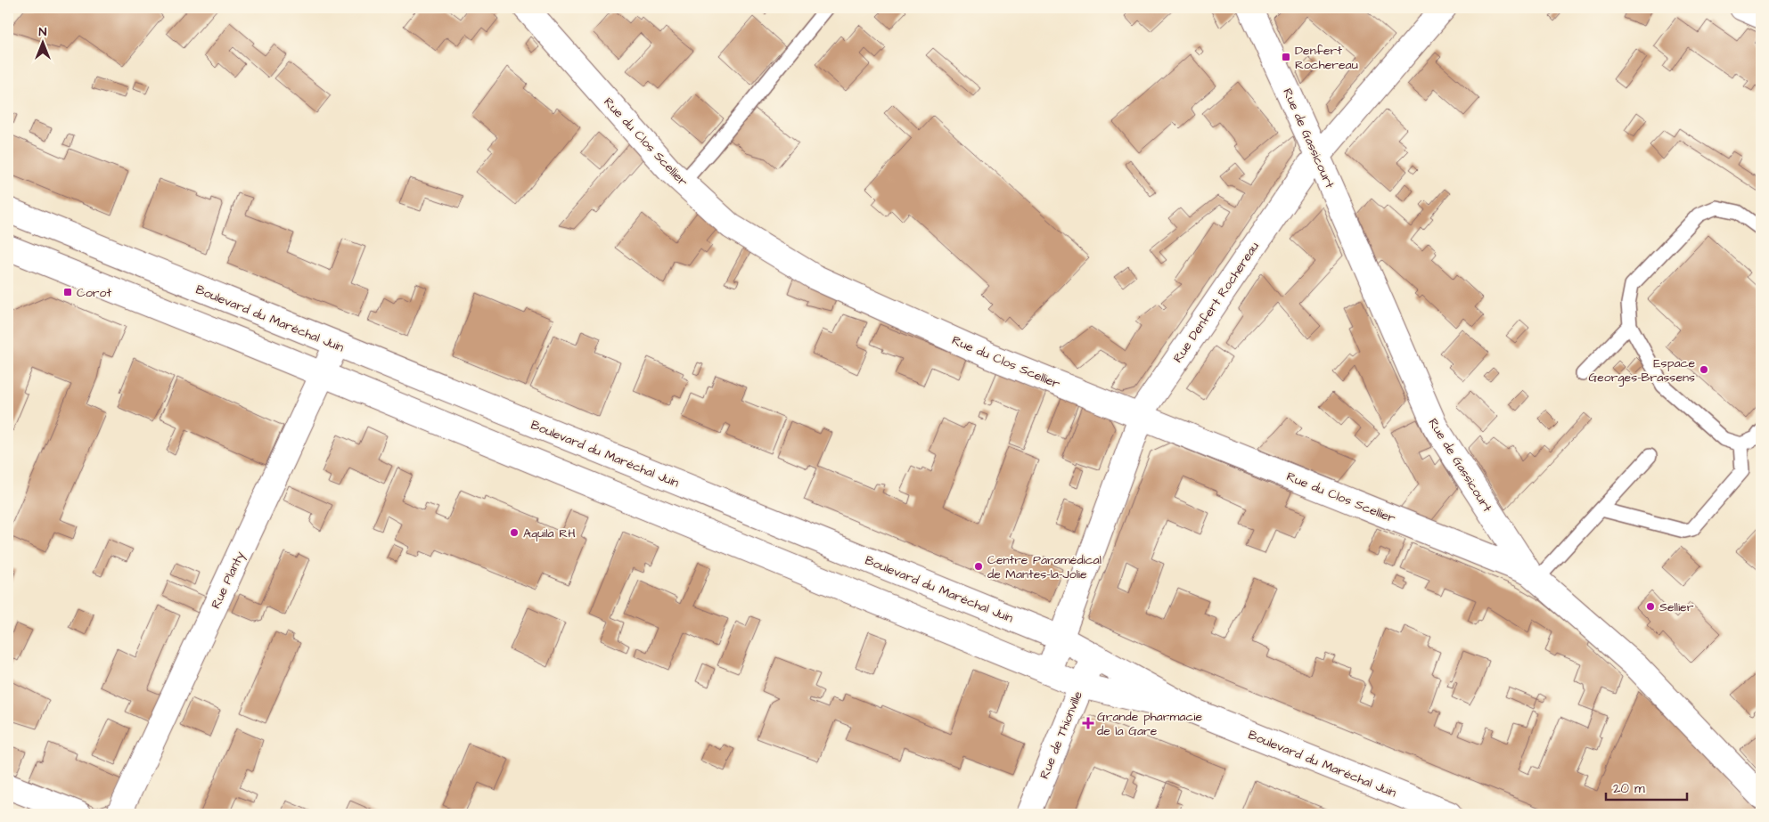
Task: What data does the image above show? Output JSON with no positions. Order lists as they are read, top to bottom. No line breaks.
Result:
{"streets":{"street":["Rue de Gassicourt","Rue du Clos Scellier","Rue Denfert Rochereau","Boulevard du Maréchal Juin","Rue Planty","Rue de Thionville"]},"crossings":[["Rue de Gassicourt","Rue du Clos Scellier"],["Rue de Gassicourt","Rue Denfert Rochereau"],["Rue du Clos Scellier","Rue Denfert Rochereau"],["Rue Denfert Rochereau","Boulevard du Maréchal Juin"],["Boulevard du Maréchal Juin","Rue Planty"],["Boulevard du Maréchal Juin","Rue de Thionville"]],"places":{"transit":["Denfert Rochereau","Corot"],"other":["Espace Georges-Brassens","Aquila RH","Centre Paramédical de Mantes-la-Jolie","Sellier"],"health":["Grande pharmacie de la Gare"]},"scale_bar":"20 m","north":"top"}
